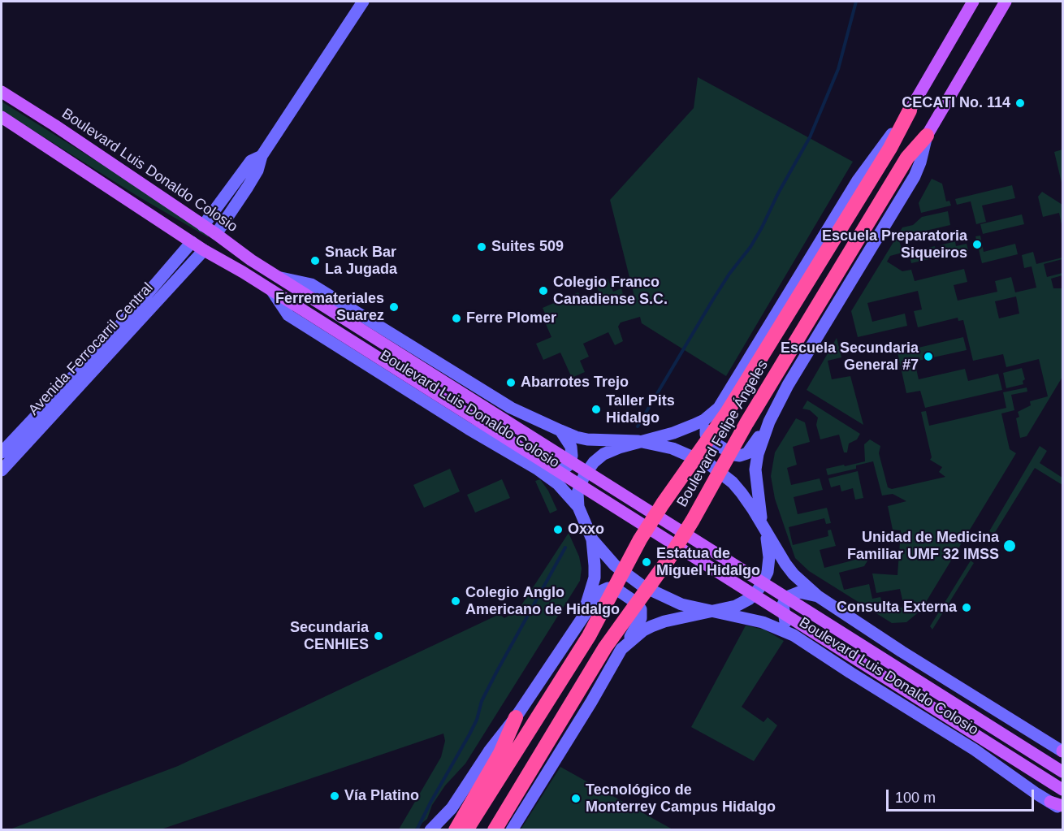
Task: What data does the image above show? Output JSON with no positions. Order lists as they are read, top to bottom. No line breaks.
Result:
{"streets":{"highway":["Boulevard Felipe Ángeles"],"main road":["Boulevard Luis Donaldo Colosio","Avenida Ferrocarril Central"]},"crossings":[["Boulevard Luis Donaldo Colosio","Avenida Ferrocarril Central"]],"places":["CECATI No. 114","Escuela Preparatoria Siqueiros","Suites 509","Snack Bar La Jugada","Colegio Franco Canadiense S.C.","Ferremateriales Suarez","Ferre Plomer","Escuela Secundaria General #7","Abarrotes Trejo","Taller Pits Hidalgo","Oxxo","Unidad de Medicina Familiar UMF 32 IMSS","Estatua de Miguel Hidalgo","Colegio Anglo Americano de Hidalgo","Consulta Externa","Secundaria CENHIES","Vía Platino","Tecnológico de Monterrey Campus Hidalgo"],"scale_bar":"100 m"}
